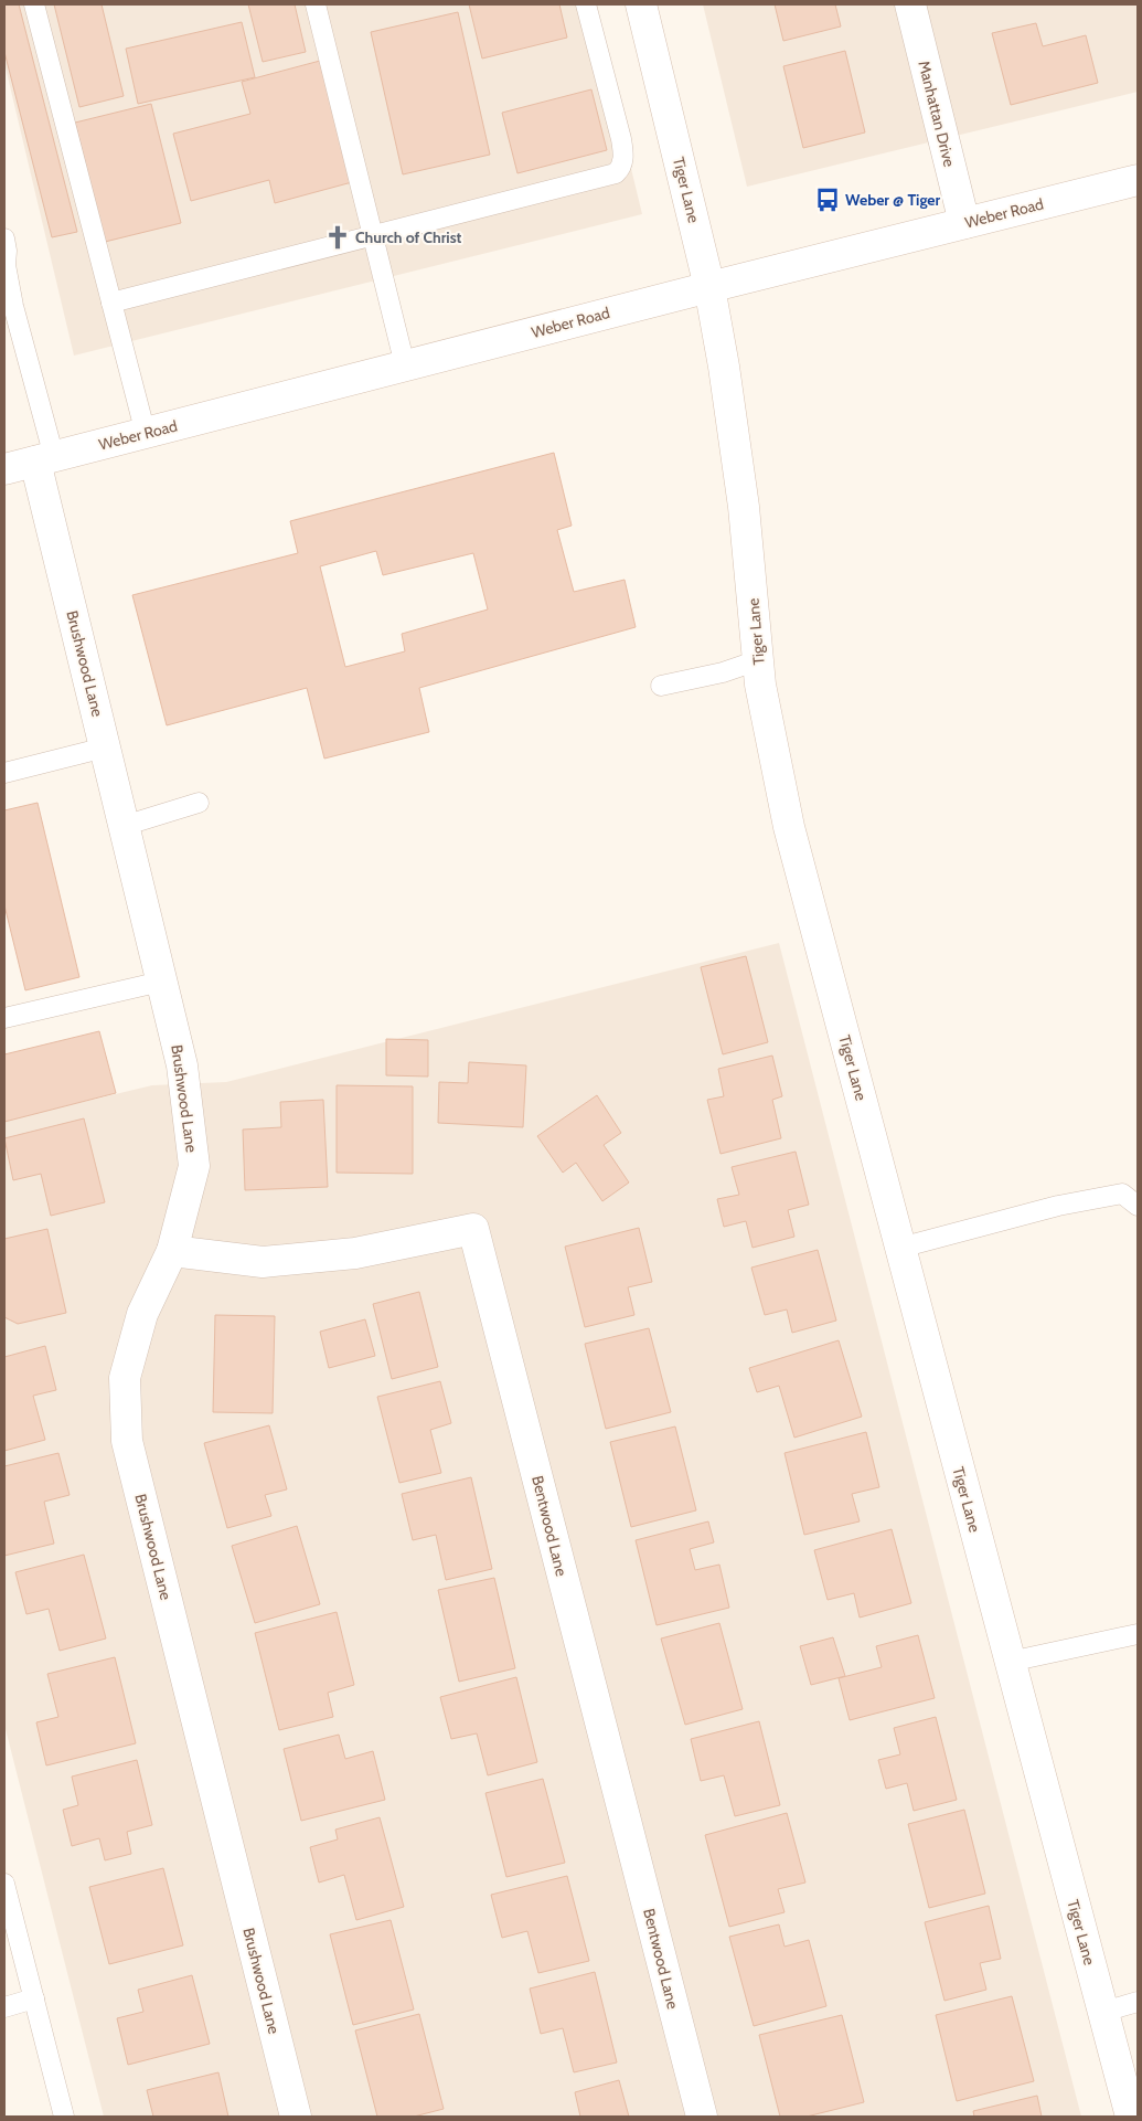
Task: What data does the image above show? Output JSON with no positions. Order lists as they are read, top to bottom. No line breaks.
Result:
{"streets":{"street":["Manhattan Drive","Tiger Lane","Weber Road","Brushwood Lane","Bentwood Lane"]},"crossings":[["Manhattan Drive","Weber Road"],["Tiger Lane","Weber Road"],["Weber Road","Brushwood Lane"],["Brushwood Lane","Bentwood Lane"]],"places":{"bus stop":["Weber @ Tiger"],"church":["Church of Christ"]}}
